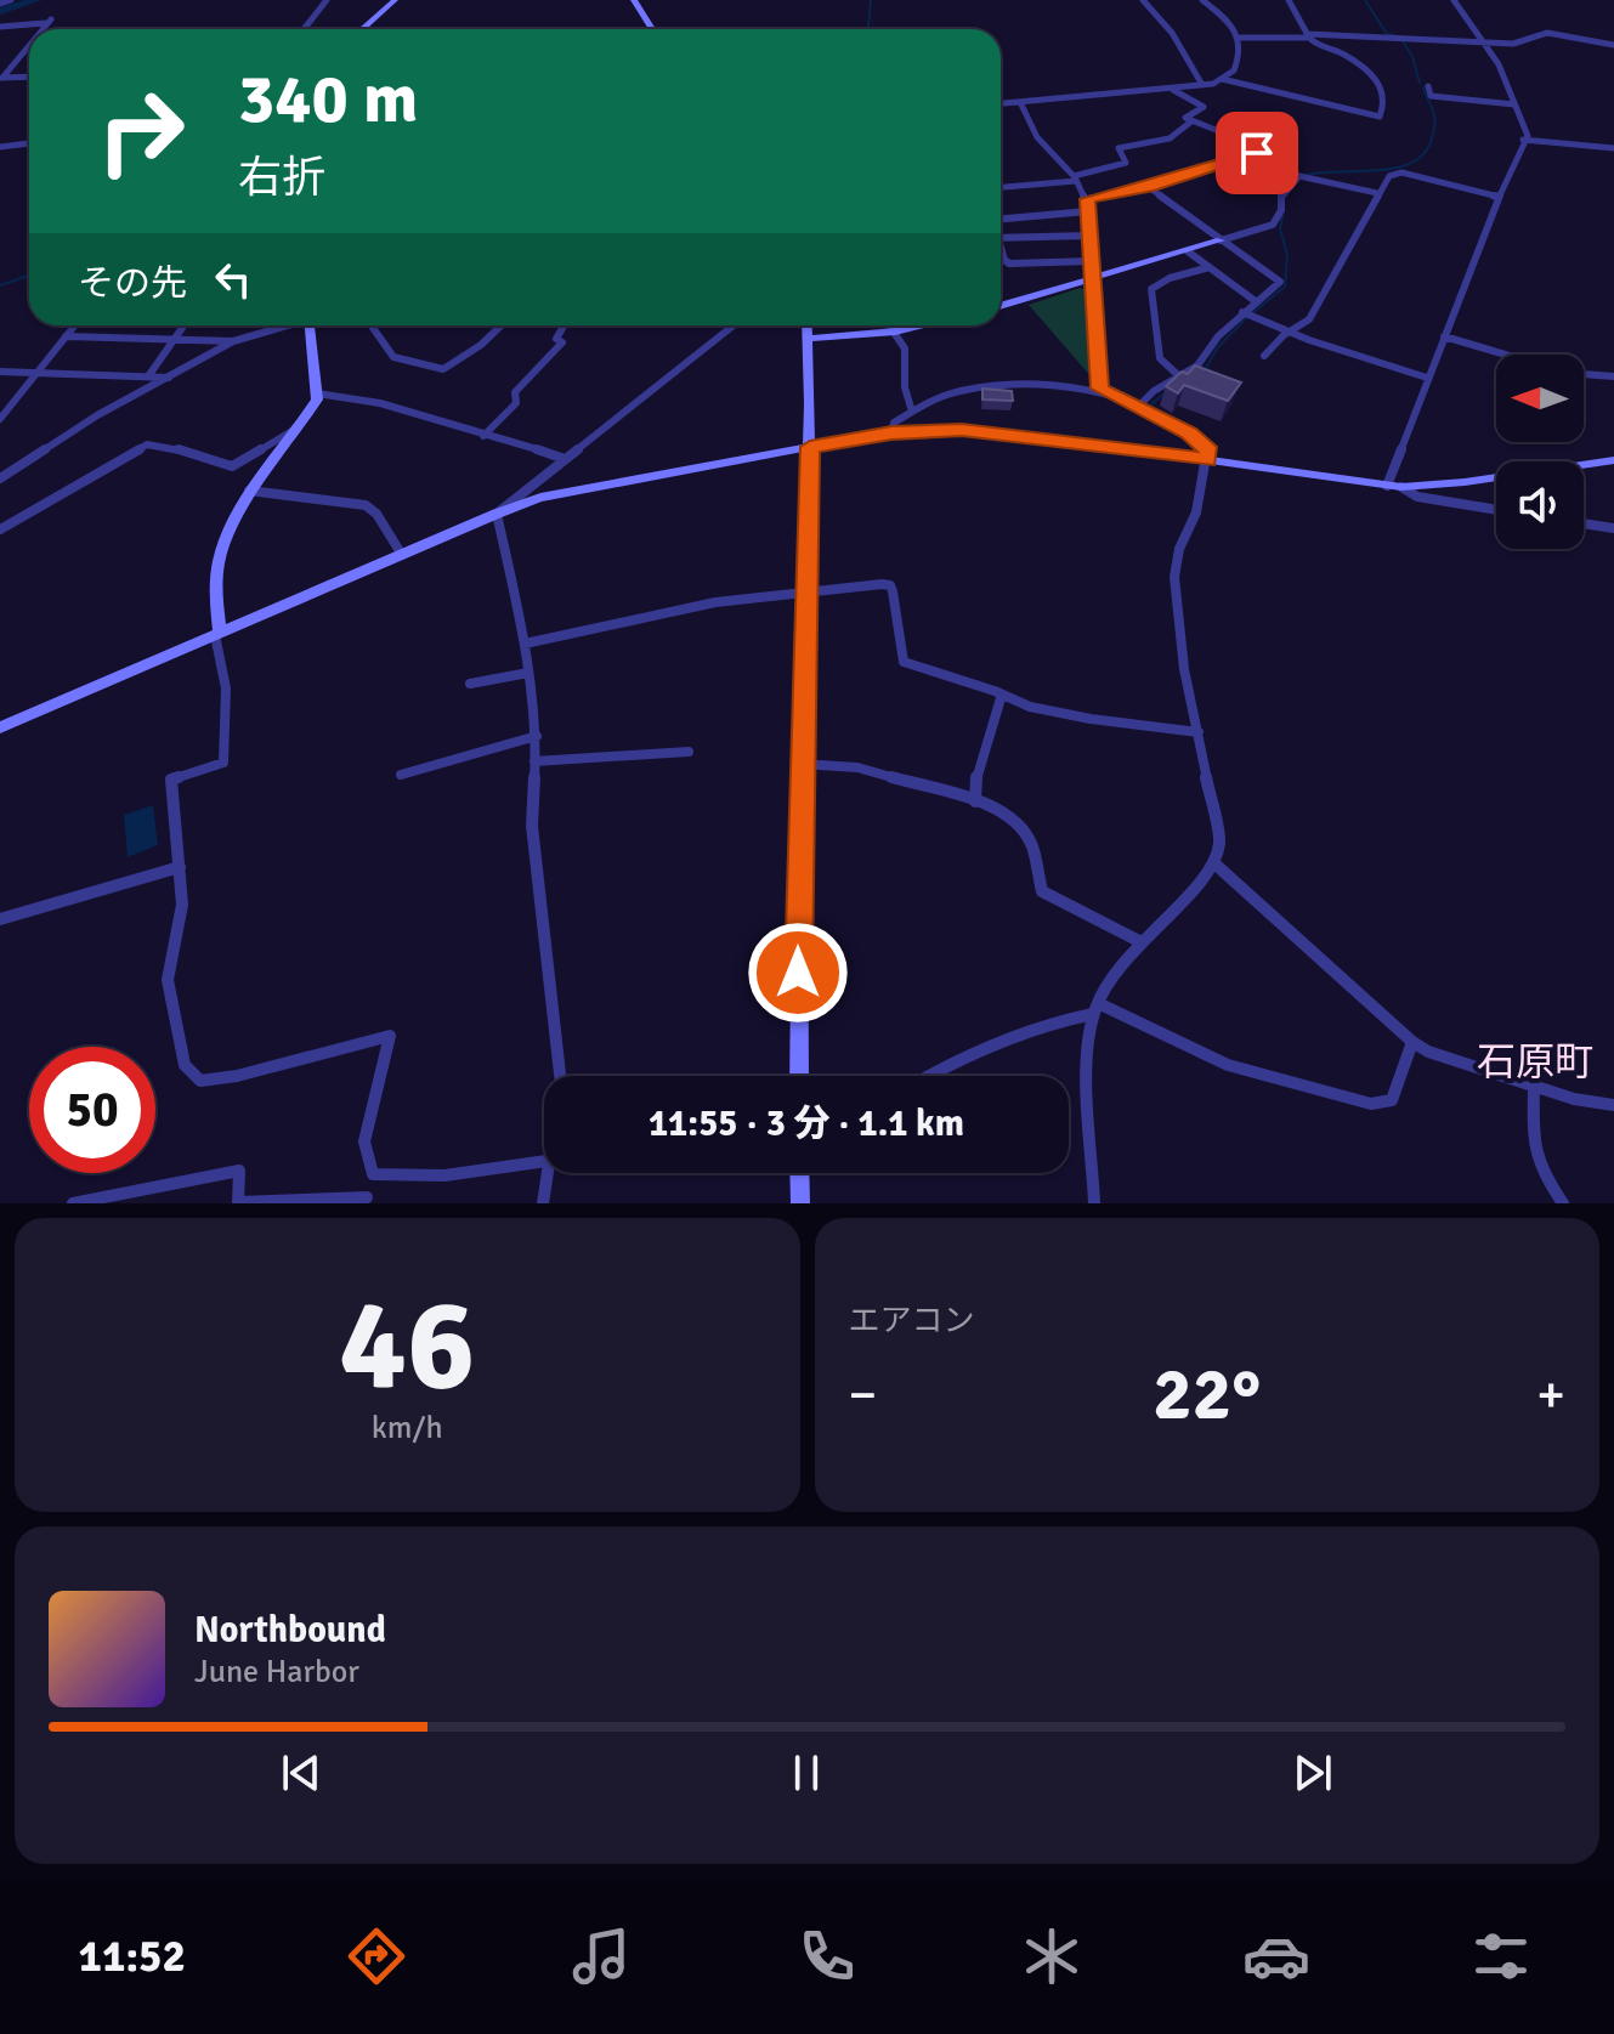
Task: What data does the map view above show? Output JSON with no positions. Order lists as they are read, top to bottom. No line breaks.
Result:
{"districts":["石原町"],"north":"left","page":{"turn":["340 m","右折"],"then":"その先","limit":"50","trip":"11:55 · 3 分 · 1.1 km","tile":[["46","km/h"],"エアコン"],"heat":["−","22°","+"],"song":["Northbound","June Harbor"],"tabs":"11:52"}}
